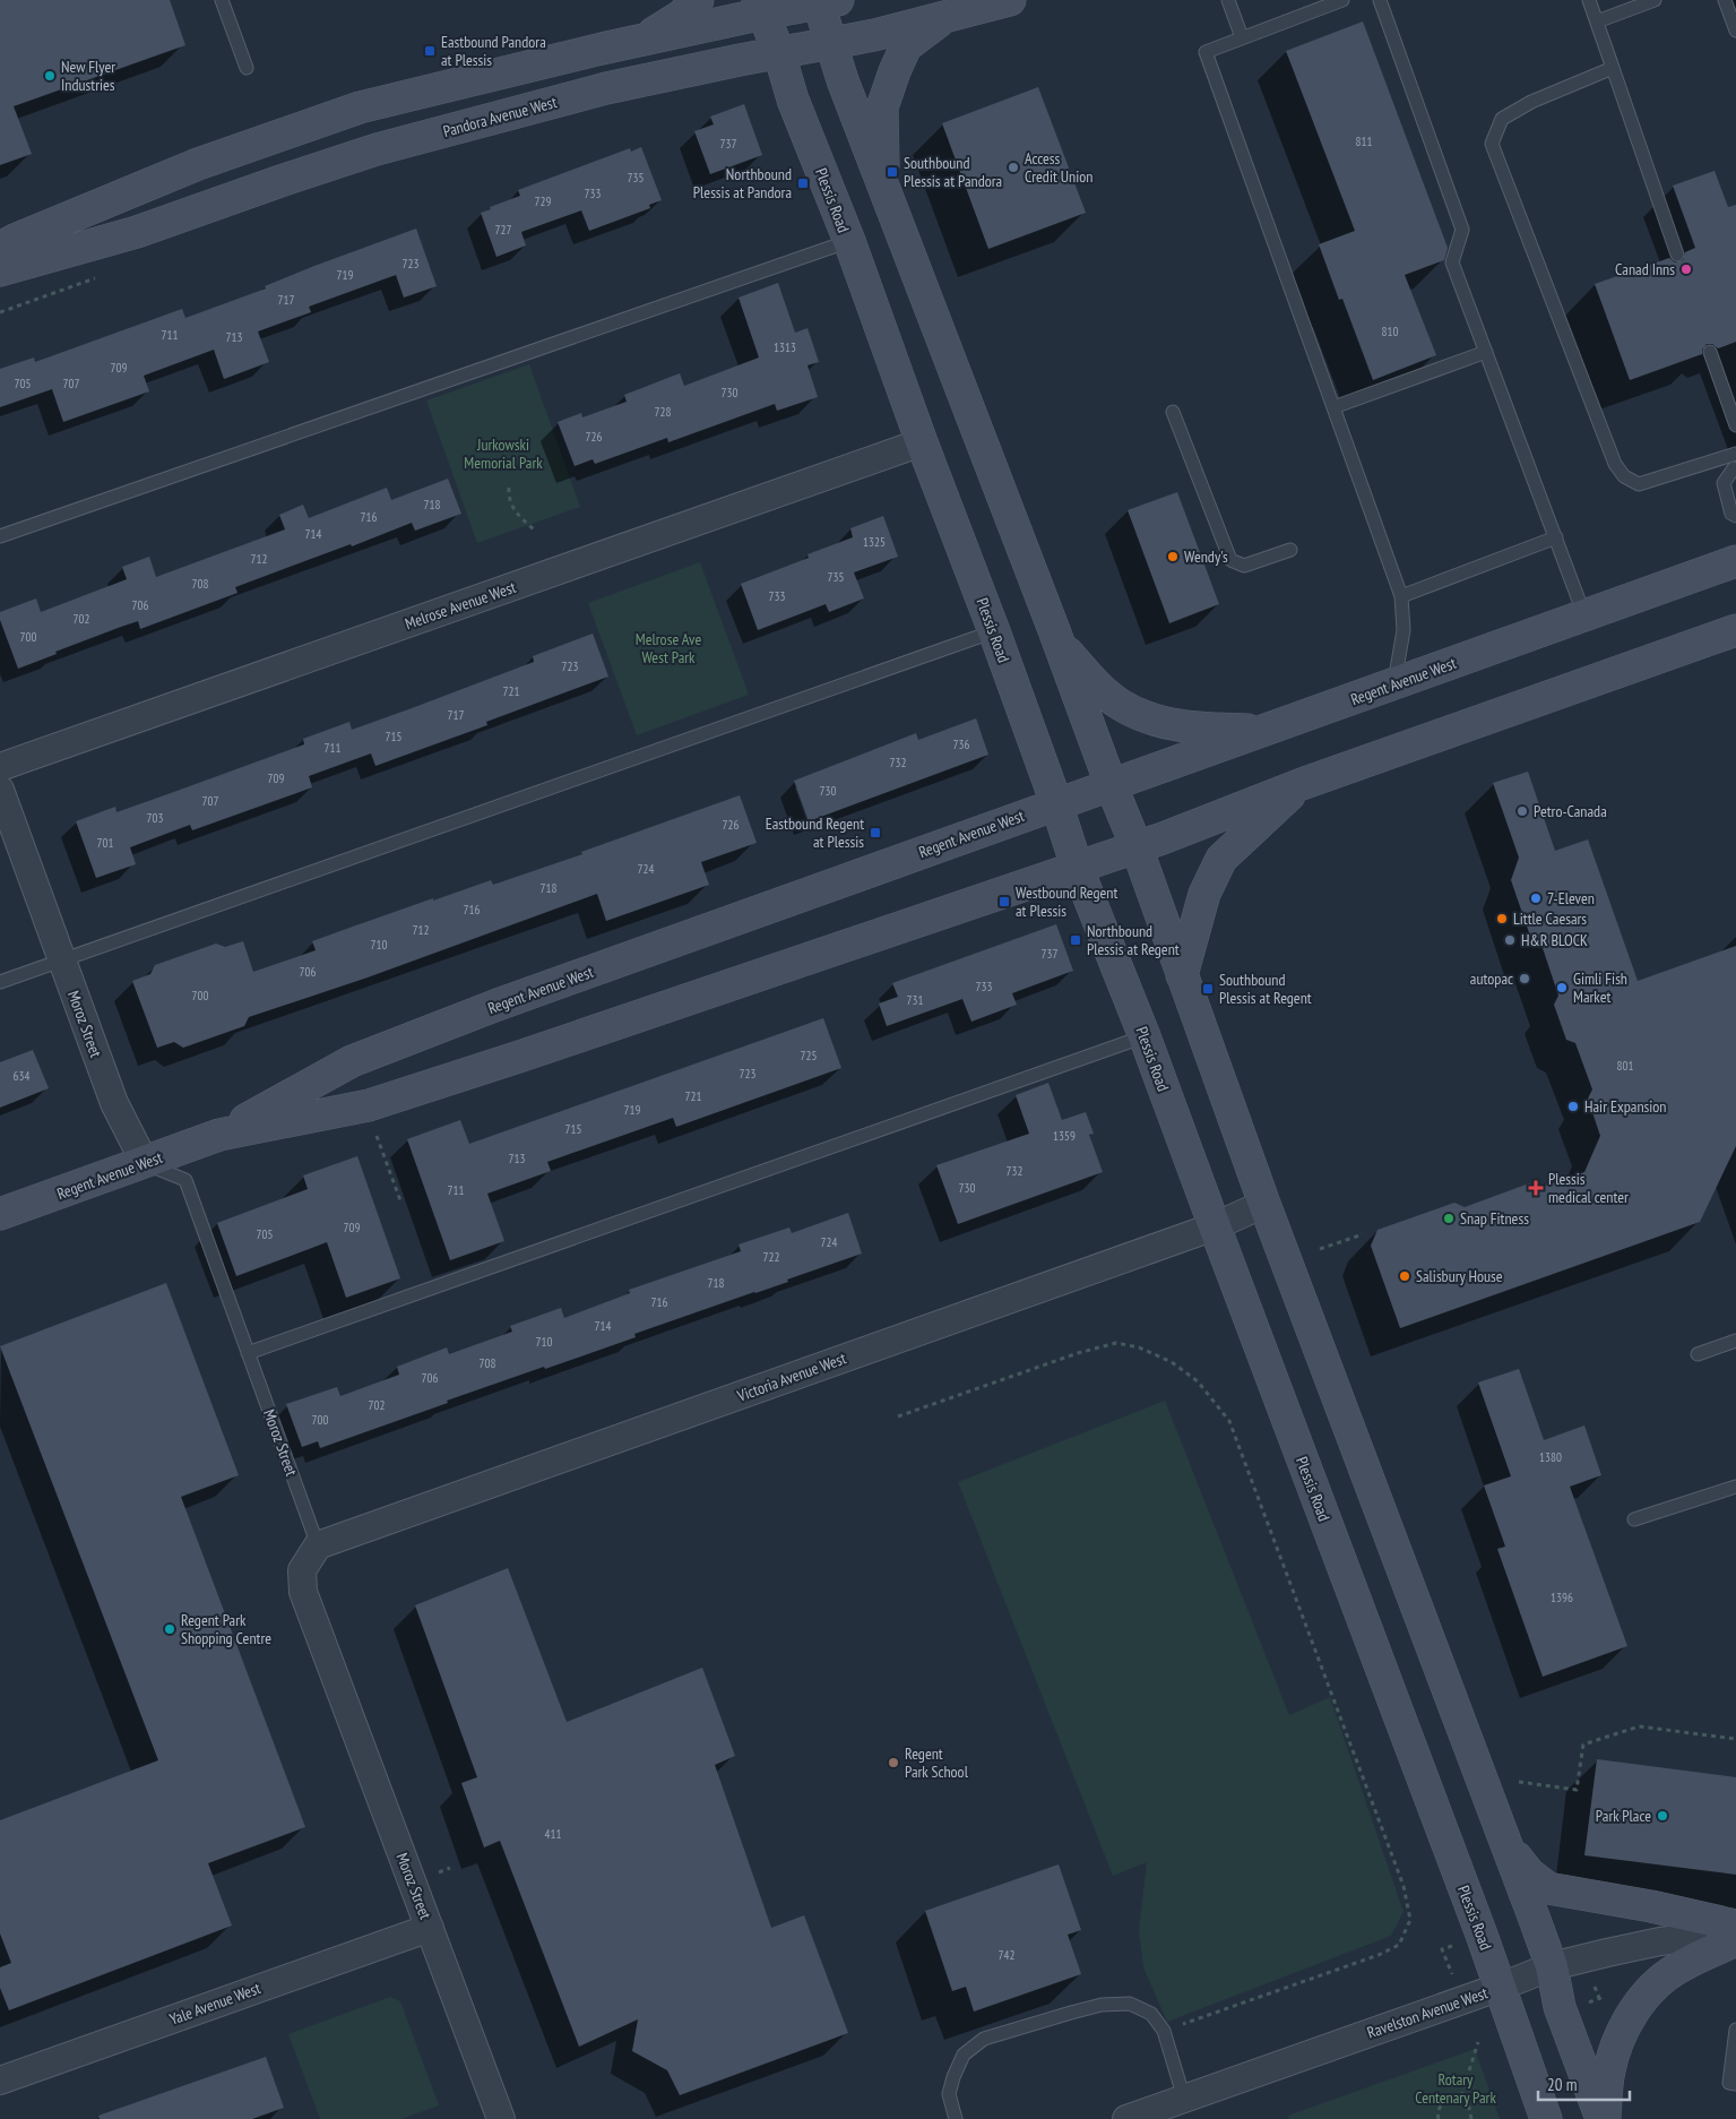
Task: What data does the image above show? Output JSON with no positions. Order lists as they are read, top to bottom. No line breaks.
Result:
{"streets":{"main road":["Pandora Avenue West","Plessis Road","Regent Avenue West"],"street":["Melrose Avenue West","Moroz Street","Victoria Avenue West","Yale Avenue West","Ravelston Avenue West"]},"crossings":[["Pandora Avenue West","Plessis Road"],["Plessis Road","Melrose Avenue West"],["Plessis Road","Regent Avenue West"],["Plessis Road","Victoria Avenue West"],["Plessis Road","Ravelston Avenue West"],["Regent Avenue West","Moroz Street"],["Moroz Street","Victoria Avenue West"],["Moroz Street","Yale Avenue West"]],"parks":["Jurkowski Memorial Park","Melrose Ave West Park","Rotary Centenary Park"],"places":{"transit":["Eastbound Pandora at Plessis","Southbound Plessis at Pandora","Northbound Plessis at Pandora","Eastbound Regent at Plessis","Westbound Regent at Plessis","Northbound Plessis at Regent","Southbound Plessis at Regent"],"other":["New Flyer Industries","Access Credit Union","Canad Inns","Wendy's","Petro-Canada","7-Eleven","Little Caesars","H&R BLOCK","autopac","Gimli Fish Market","Hair Expansion","Snap Fitness","Salisbury House","Regent Park Shopping Centre","Regent Park School","Park Place"],"health":["Plessis medical center"]},"house_numbers":["811","737","735","733","729","727","723","719","717","810","711","713","1313","709","705","707","730","728","726","718","716","714","1325","712","735","708","733","706","702","700","723","721","717","715","736","711","732","709","730","707","703","726","701","724","718","716","712","710","737","706","733","700","731","725","801","723","634","721","719","715","1359","713","732","730","711","709","705","724","722","718","716","714","710","708","706","702","700","1380","1396","411","742"],"scale_bar":"20 m"}
